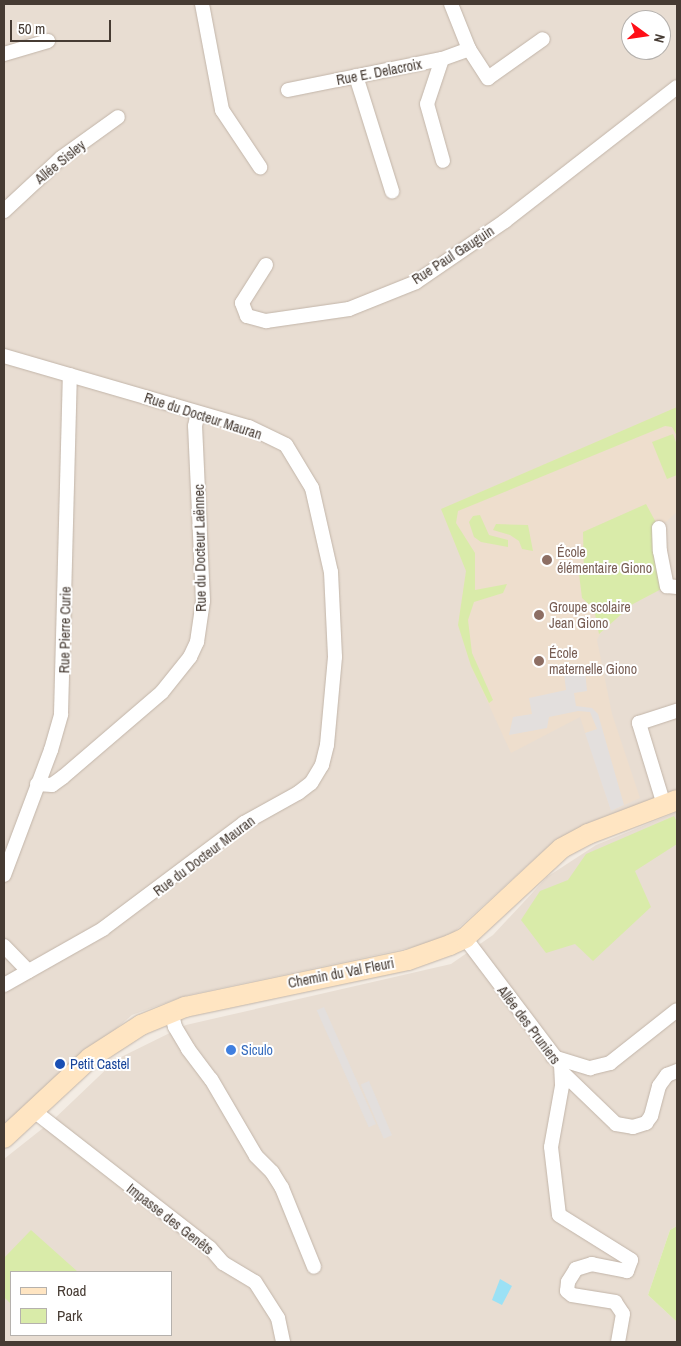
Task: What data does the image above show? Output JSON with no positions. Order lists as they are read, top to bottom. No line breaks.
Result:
{"streets":{"street":["Rue E. Delacroix","Allée Sisley","Rue Paul Gauguin","Rue du Docteur Mauran","Rue du Docteur Laënnec","Rue Pierre Curie","Chemin du Val Fleuri","Allée des Pruniers","Impasse des Genêts"]},"crossings":[["Rue du Docteur Mauran","Rue du Docteur Laënnec"],["Rue du Docteur Mauran","Rue Pierre Curie"],["Rue du Docteur Laënnec","Rue Pierre Curie"],["Chemin du Val Fleuri","Allée des Pruniers"],["Chemin du Val Fleuri","Impasse des Genêts"]],"places":["École élémentaire Giono","Groupe scolaire Jean Giono","École maternelle Giono","Siculo","Petit Castel"],"legend":["Road","Park"],"scale_bar":"50 m","north":"right"}
